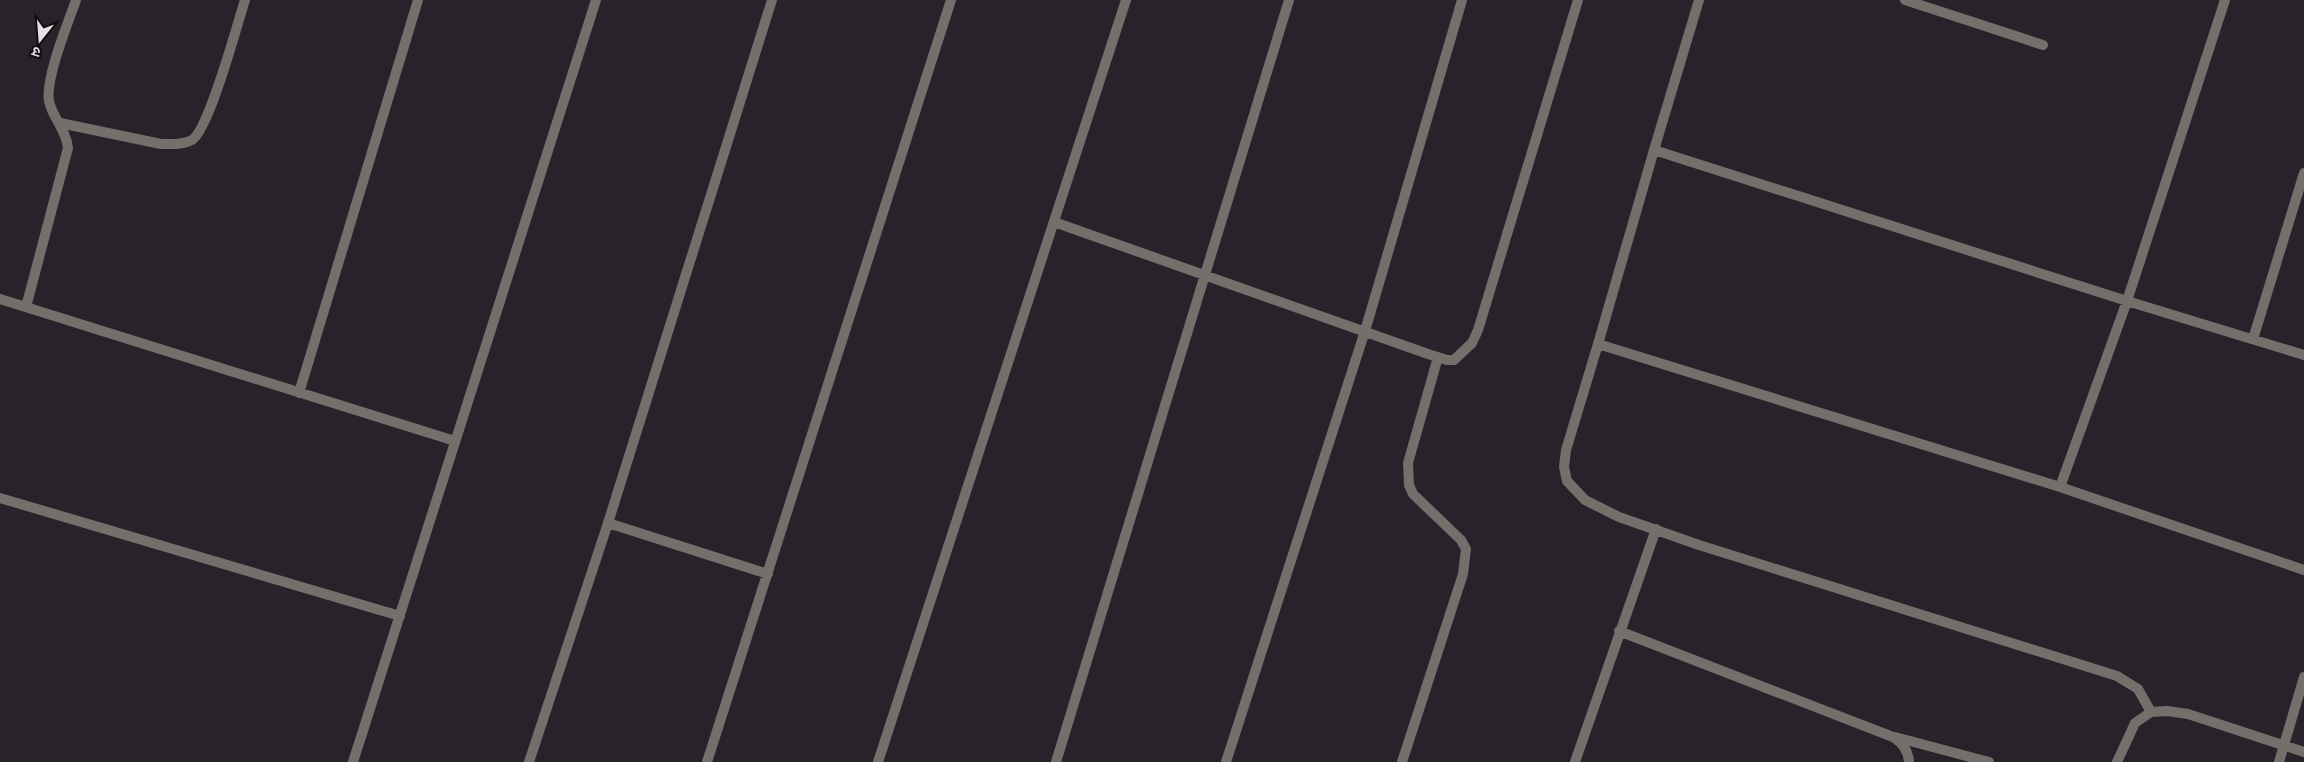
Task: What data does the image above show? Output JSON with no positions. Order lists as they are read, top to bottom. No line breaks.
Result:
{"north":"bottom"}
